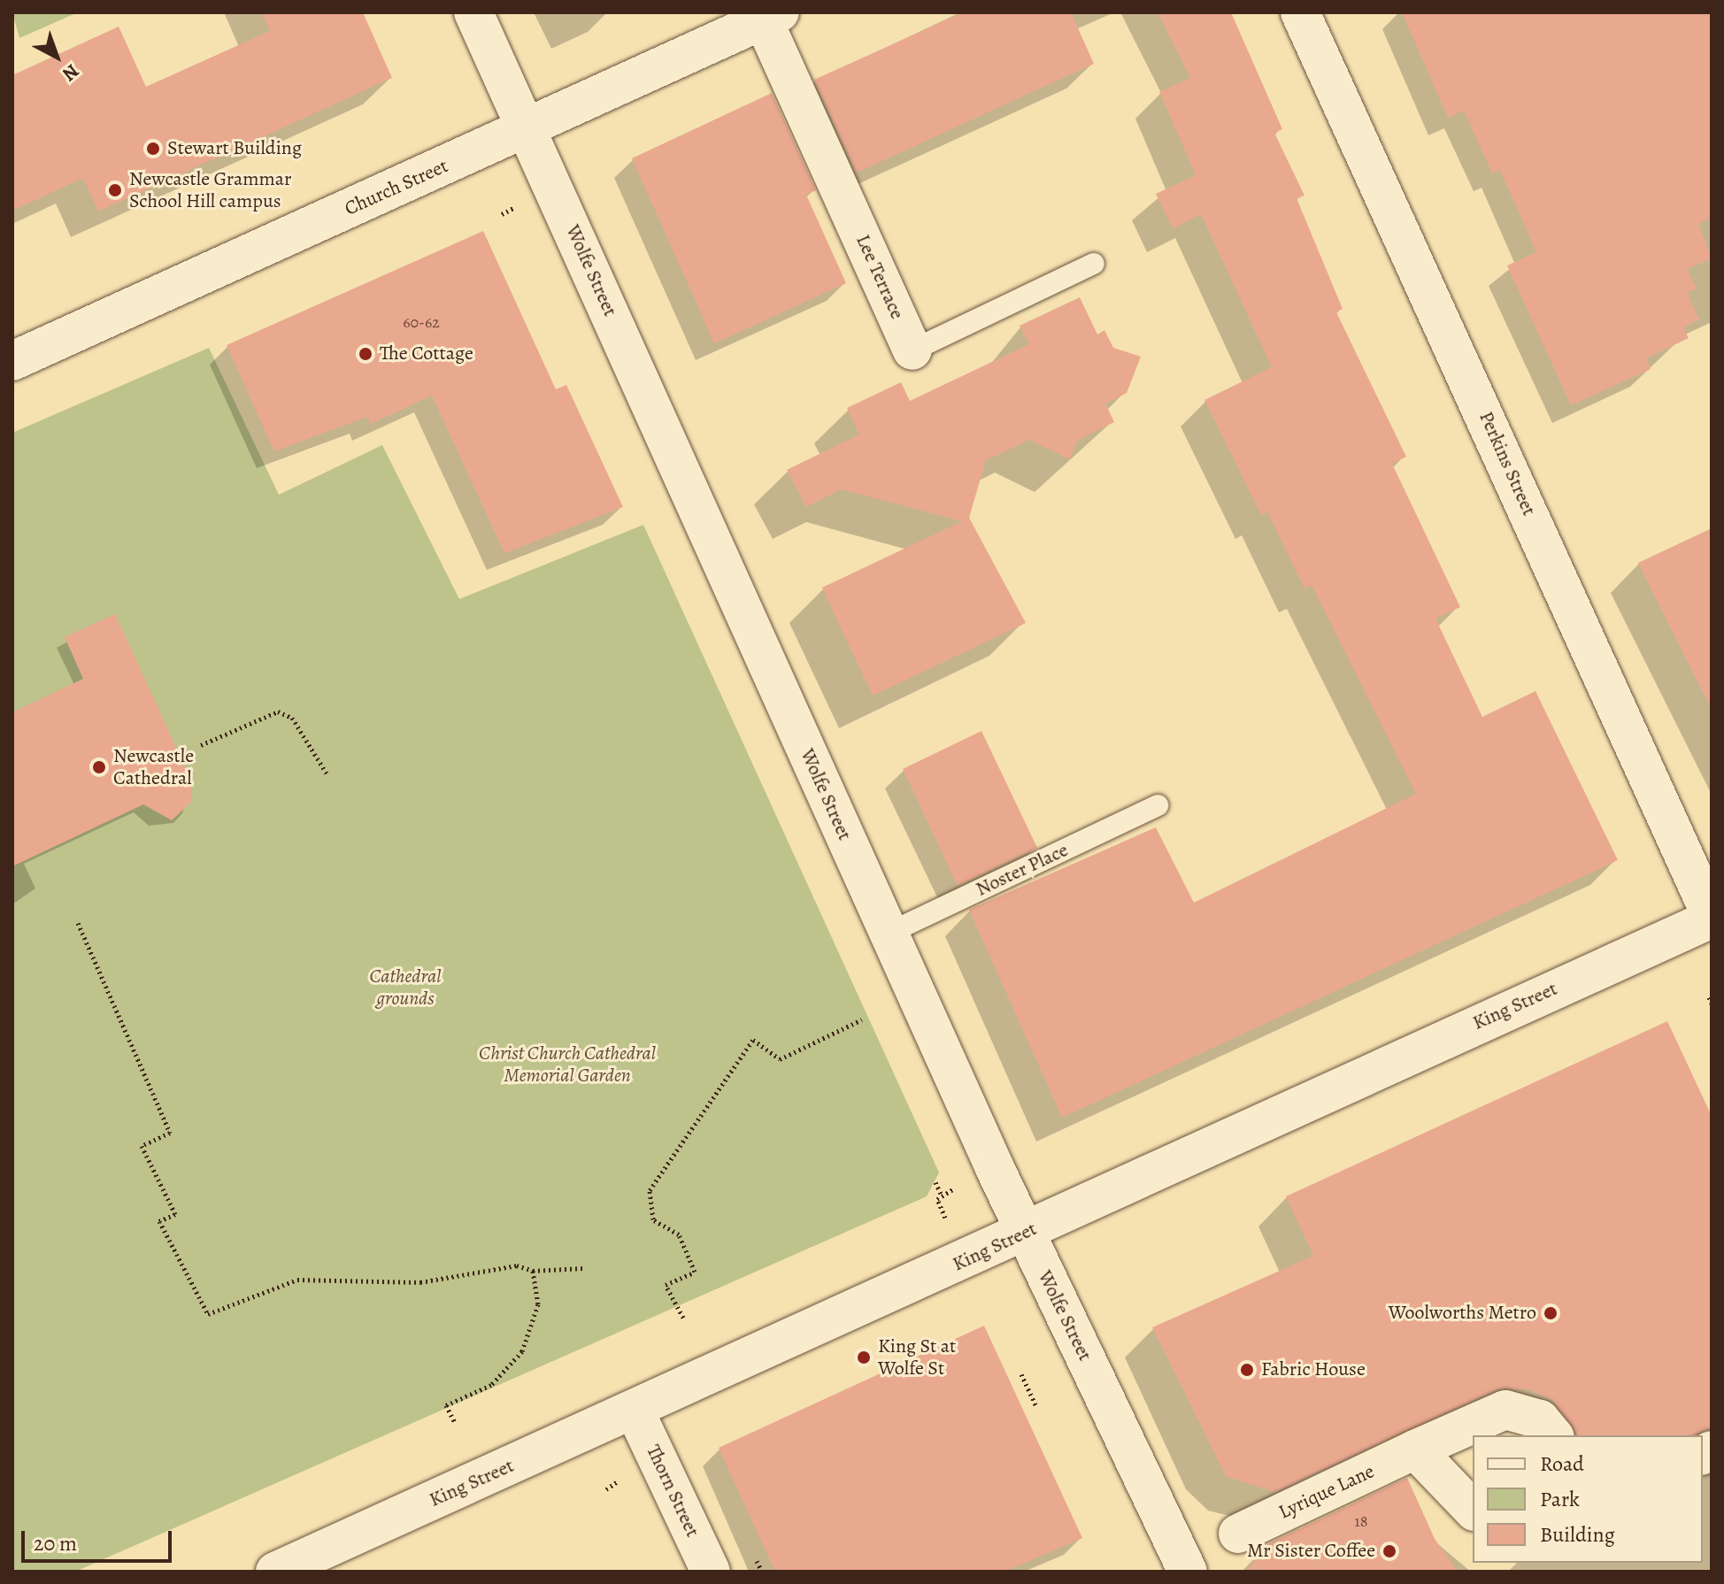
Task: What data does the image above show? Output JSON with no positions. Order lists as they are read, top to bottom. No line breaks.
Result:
{"streets":{"street":["Church Street","Wolfe Street","Lee Terrace","Perkins Street","King Street","Thorn Street","Lyrique Lane"],"lane":["Noster Place"]},"crossings":[["Church Street","Wolfe Street"],["Church Street","Lee Terrace"],["Wolfe Street","Noster Place"],["Wolfe Street","King Street"],["Perkins Street","King Street"],["King Street","Thorn Street"]],"parks":["Cathedral grounds","Christ Church Cathedral Memorial Garden"],"places":["Stewart Building","Newcastle Grammar School Hill campus","The Cottage","Newcastle Cathedral","Woolworths Metro","King St at Wolfe St","Fabric House","Mr Sister Coffee"],"house_numbers":["60-62","18"],"legend":["Road","Park","Building"],"scale_bar":"20 m","north":"bottom right"}
